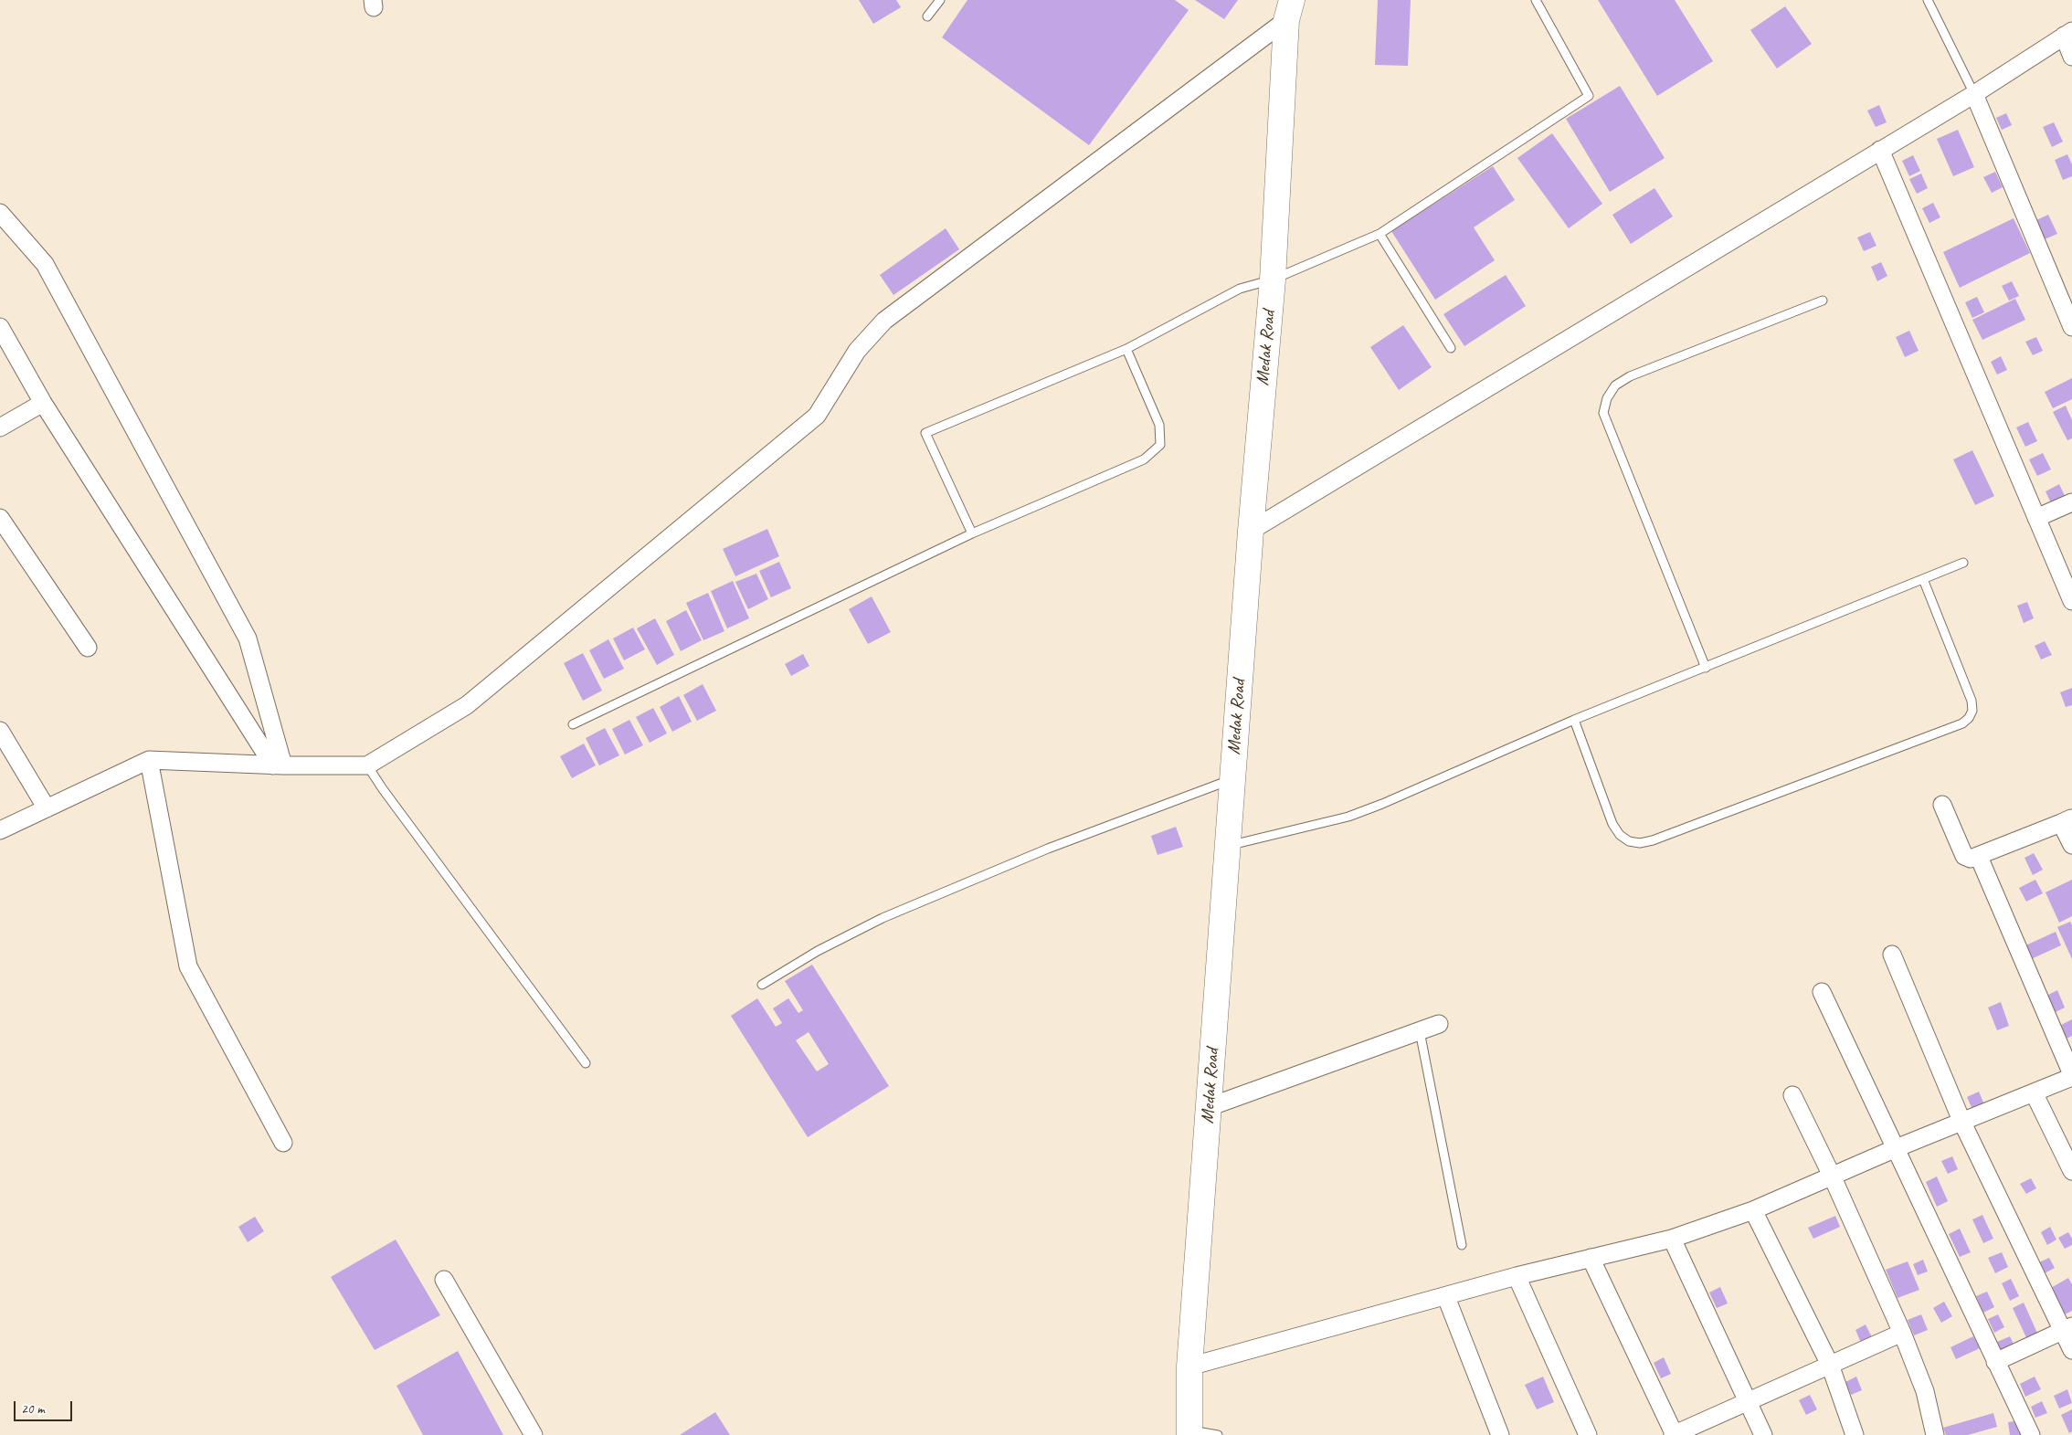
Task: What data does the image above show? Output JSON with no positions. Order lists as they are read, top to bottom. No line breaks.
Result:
{"streets":{"main road":["Medak Road"]},"scale_bar":"20 m"}
